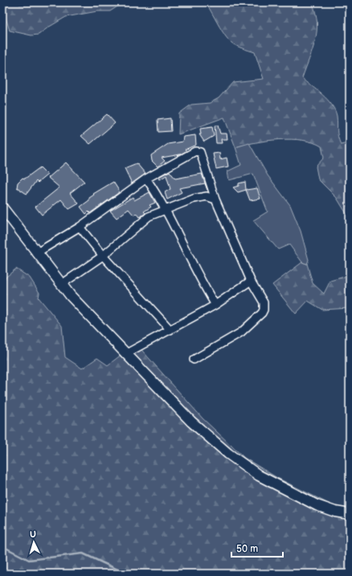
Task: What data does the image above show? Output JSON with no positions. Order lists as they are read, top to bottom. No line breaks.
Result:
{"scale_bar":"50 m","north":"top"}
